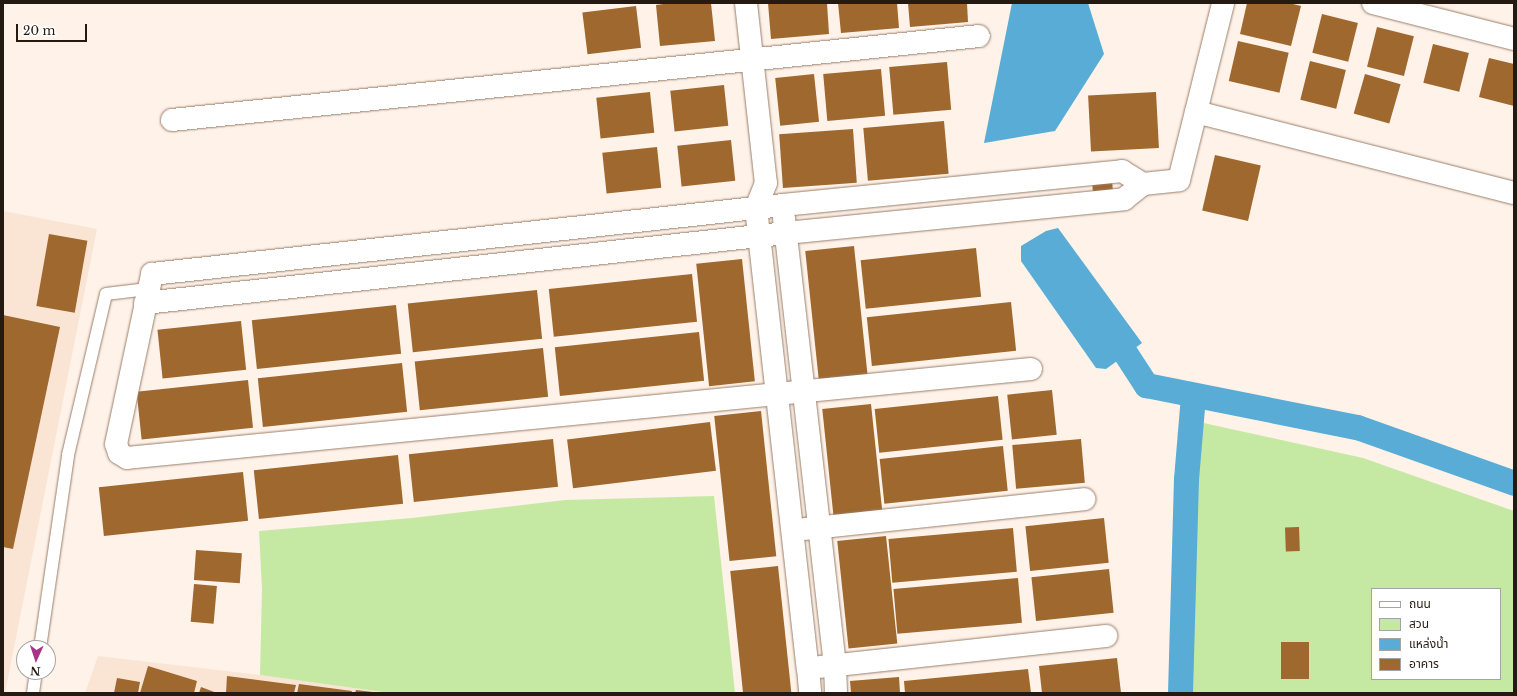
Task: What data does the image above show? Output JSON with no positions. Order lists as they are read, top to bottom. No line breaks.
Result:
{"legend":["ถนน","สวน","แหล่งน้ำ","อาคาร"],"scale_bar":"20 m","north":"bottom"}
